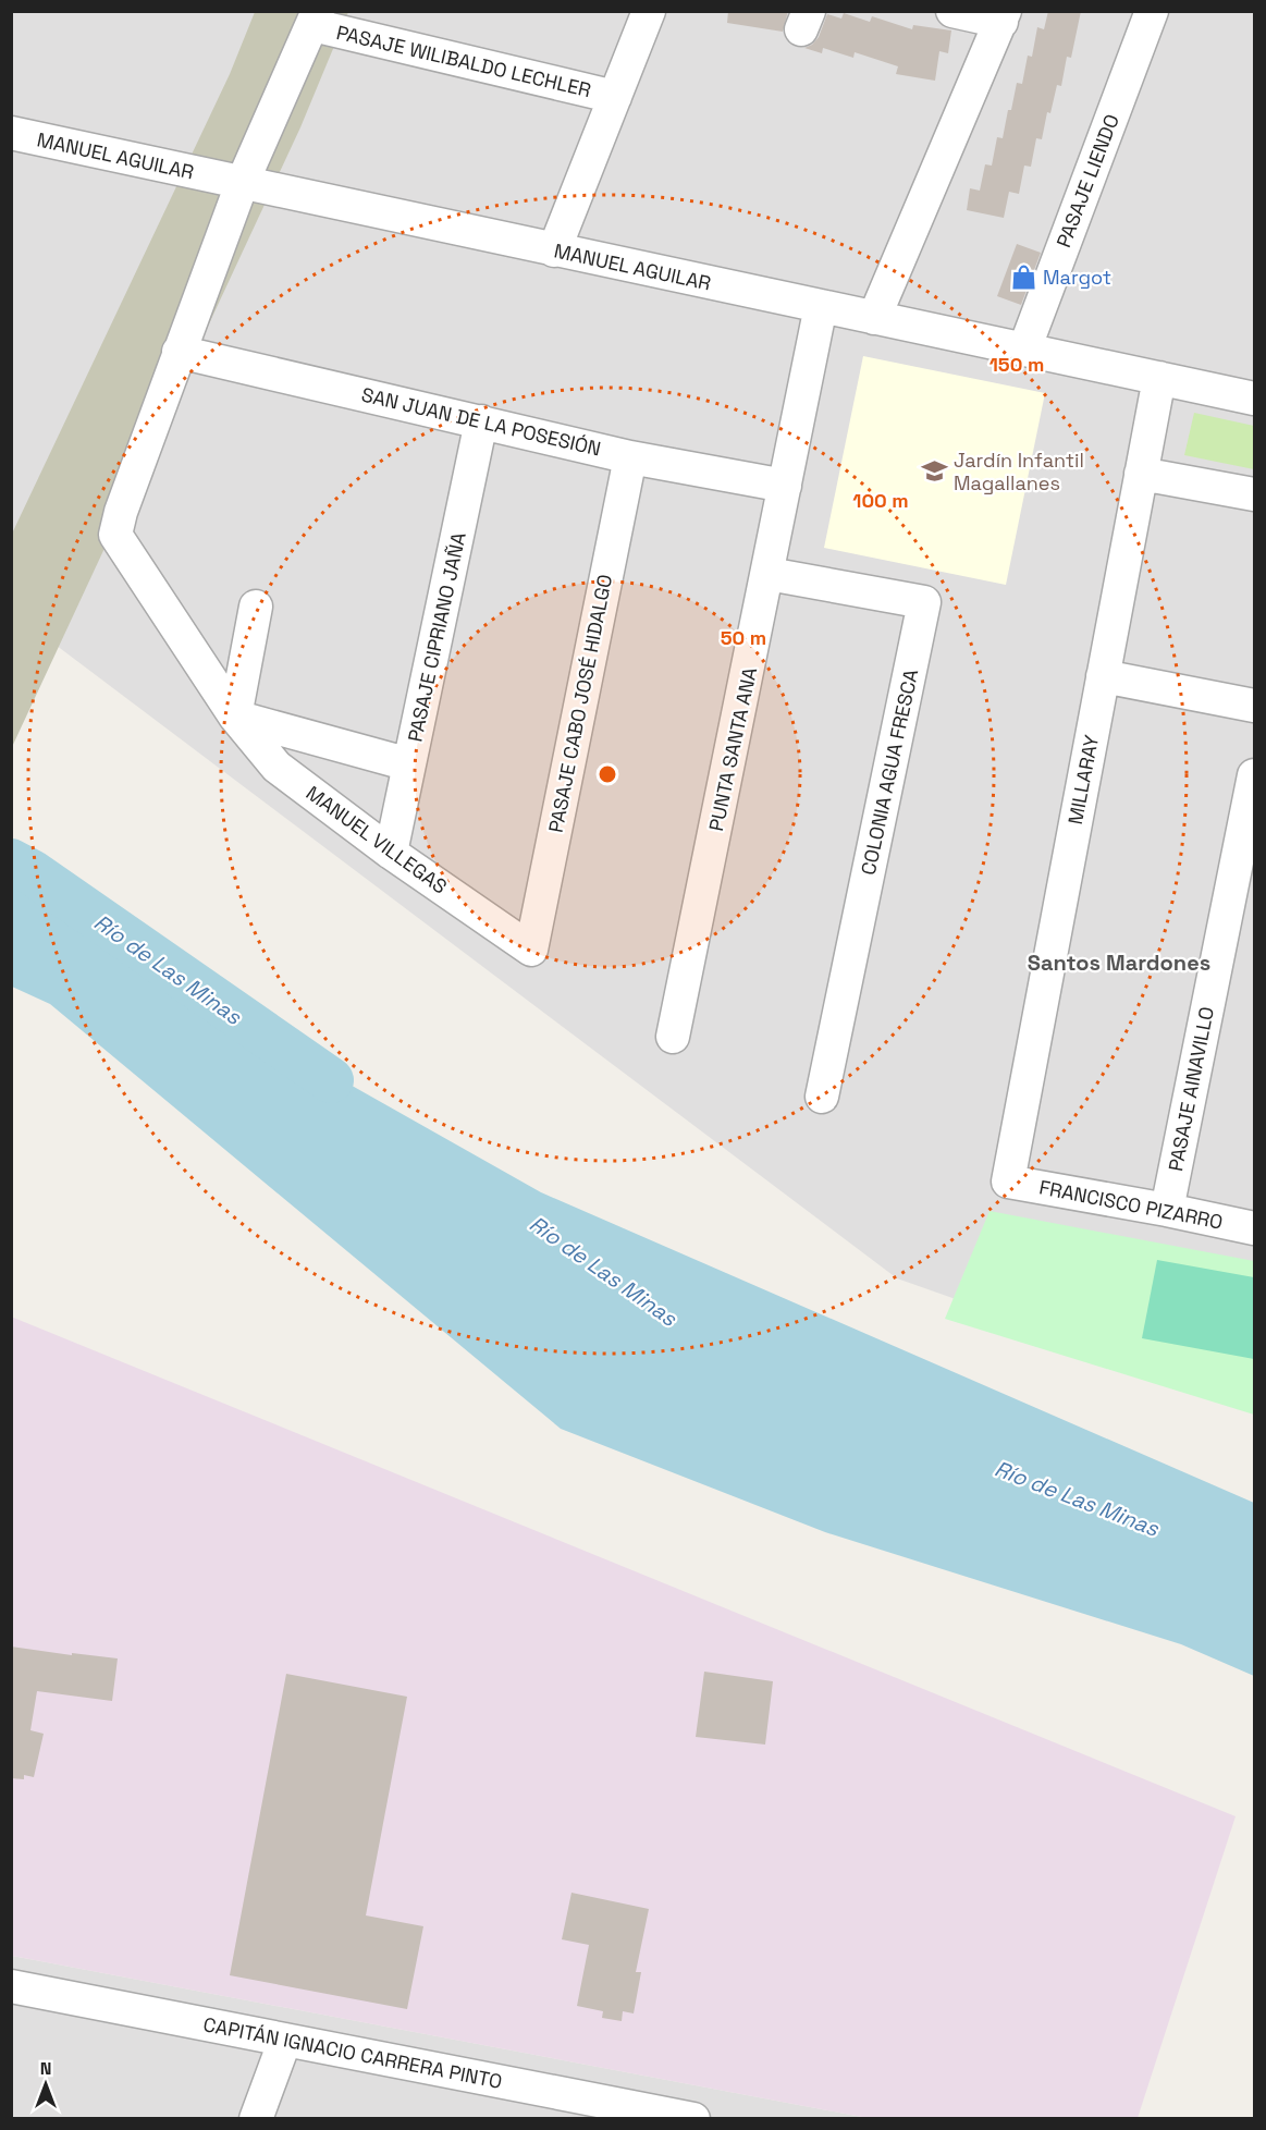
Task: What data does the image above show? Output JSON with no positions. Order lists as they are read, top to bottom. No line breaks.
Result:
{"streets":{"street":["PASAJE WILIBALDO LECHLER","MANUEL AGUILAR","PASAJE LIENDO","SAN JUAN DE LA POSESIÓN","PASAJE CIPRIANO JAÑA","PASAJE CABO JOSÉ HIDALGO","PUNTA SANTA ANA","COLONIA AGUA FRESCA","MILLARAY","MANUEL VILLEGAS","PASAJE AINAVILLO","FRANCISCO PIZARRO","CAPITÁN IGNACIO CARRERA PINTO"]},"crossings":[["MANUEL AGUILAR","PASAJE LIENDO"],["MANUEL AGUILAR","PUNTA SANTA ANA"],["MANUEL AGUILAR","MILLARAY"],["SAN JUAN DE LA POSESIÓN","PASAJE CIPRIANO JAÑA"],["SAN JUAN DE LA POSESIÓN","PASAJE CABO JOSÉ HIDALGO"],["SAN JUAN DE LA POSESIÓN","PUNTA SANTA ANA"],["SAN JUAN DE LA POSESIÓN","MANUEL VILLEGAS"],["PASAJE CIPRIANO JAÑA","MANUEL VILLEGAS"],["PASAJE CABO JOSÉ HIDALGO","MANUEL VILLEGAS"],["PUNTA SANTA ANA","COLONIA AGUA FRESCA"],["MILLARAY","FRANCISCO PIZARRO"],["PASAJE AINAVILLO","FRANCISCO PIZARRO"]],"districts":["Santos Mardones"],"water":["Río de Las Minas"],"places":{"shop":["Margot"],"school or university":["Jardín Infantil Magallanes"]},"north":"top","rings":["150 m","100 m","50 m"]}
